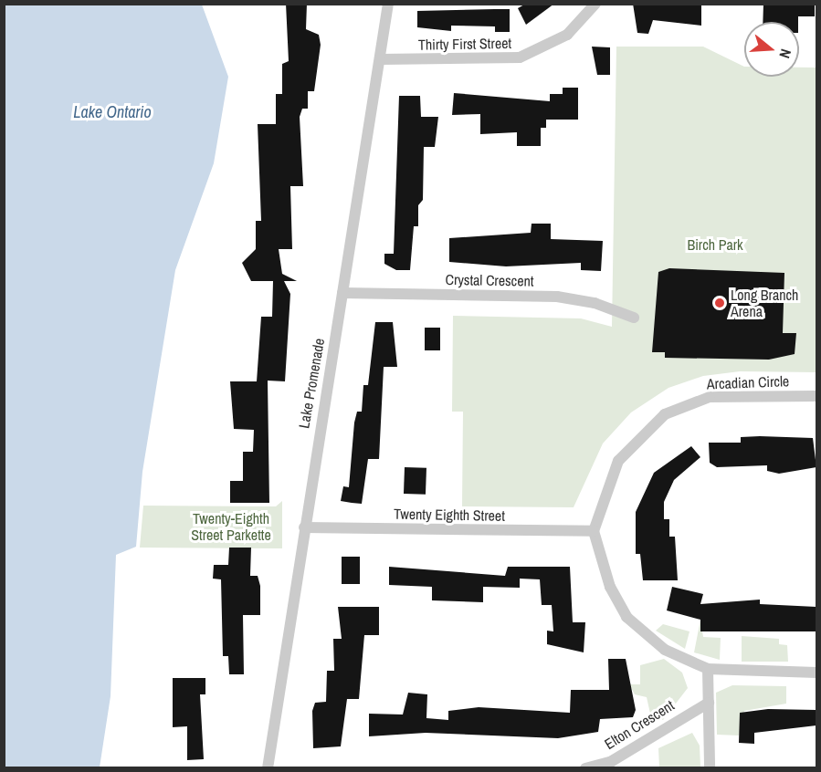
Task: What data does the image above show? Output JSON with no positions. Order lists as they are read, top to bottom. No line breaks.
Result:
{"streets":{"street":["Thirty First Street","Crystal Crescent","Arcadian Circle","Lake Promenade","Twenty Eighth Street","Elton Crescent"]},"crossings":[["Thirty First Street","Lake Promenade"],["Crystal Crescent","Lake Promenade"],["Arcadian Circle","Twenty Eighth Street"],["Lake Promenade","Twenty Eighth Street"]],"water":["Lake Ontario"],"parks":["Birch Park","Twenty-Eighth Street Parkette"],"places":["Long Branch Arena"],"north":"right"}
